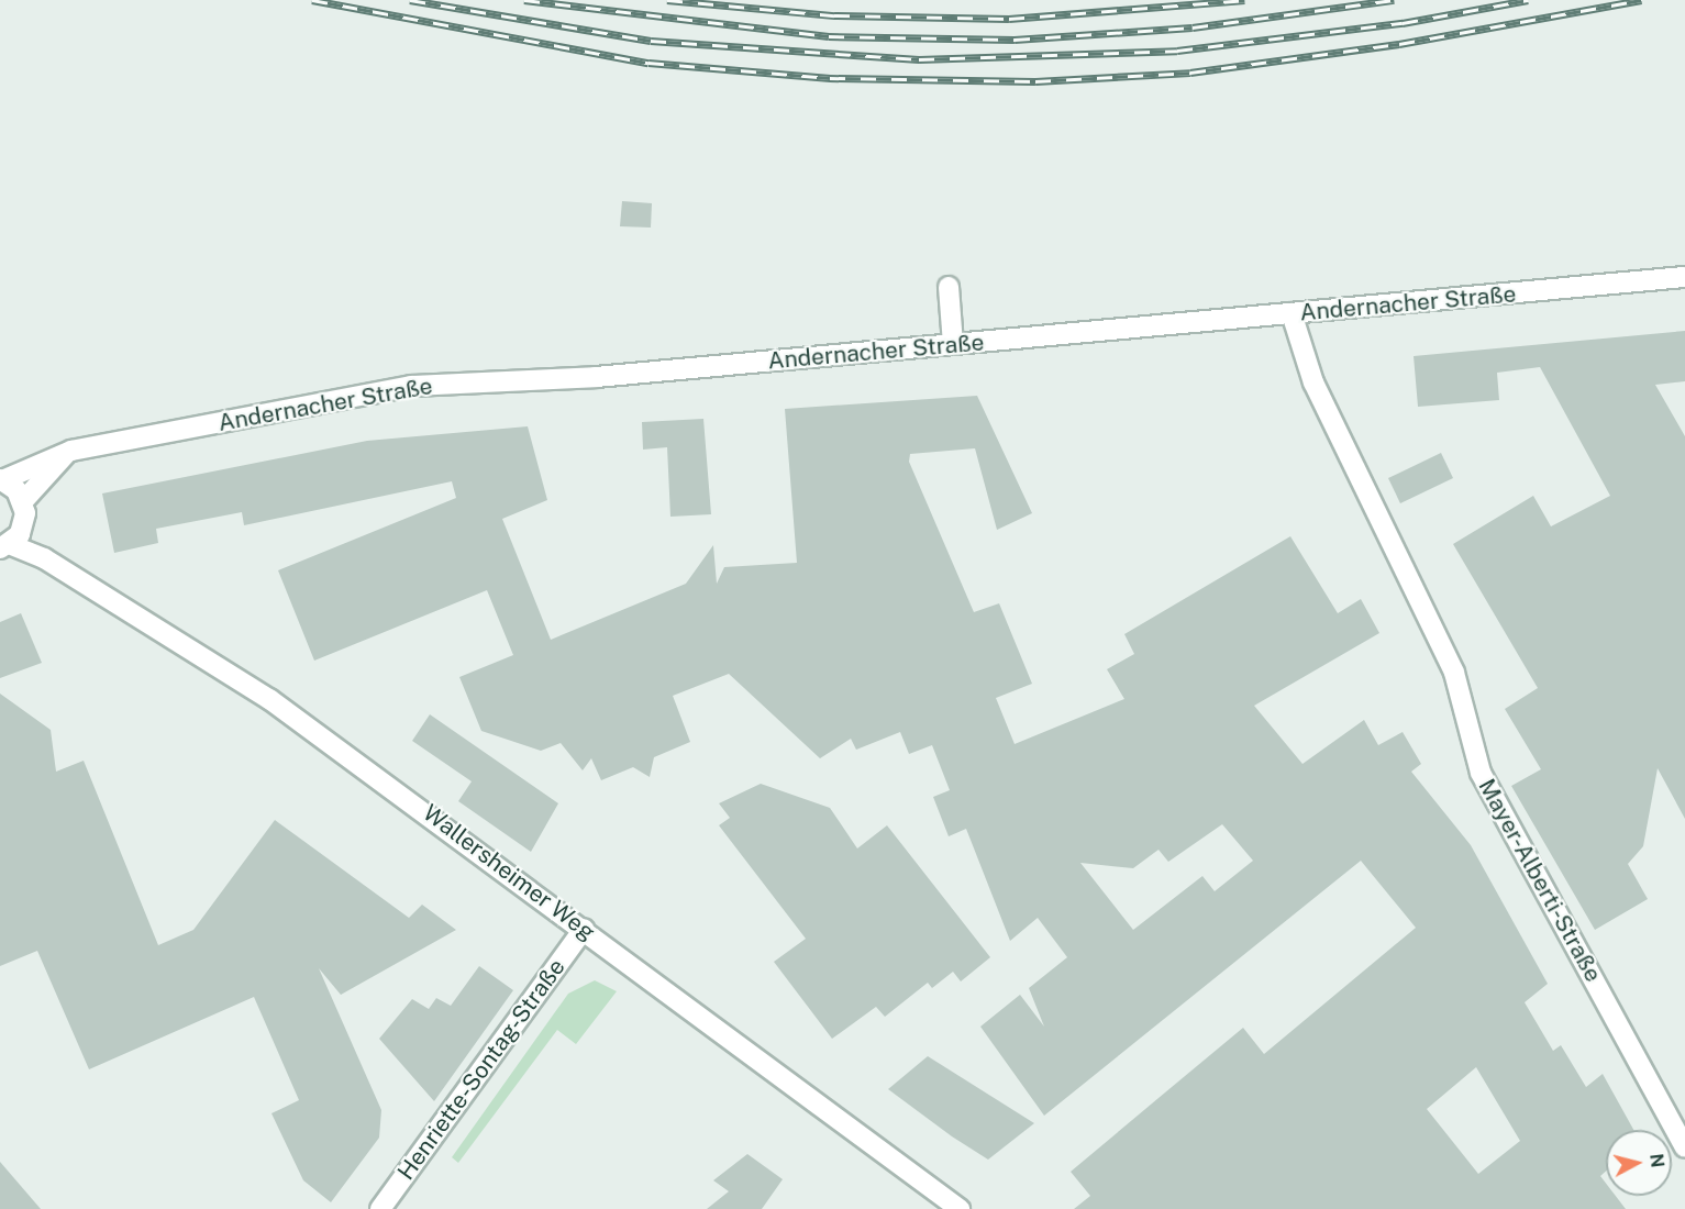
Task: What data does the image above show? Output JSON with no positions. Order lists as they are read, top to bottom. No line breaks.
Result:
{"streets":{"street":["Andernacher Straße","Wallersheimer Weg","Mayer-Alberti-Straße","Henriette-Sontag-Straße"]},"crossings":[["Andernacher Straße","Mayer-Alberti-Straße"],["Wallersheimer Weg","Henriette-Sontag-Straße"]],"north":"right"}
